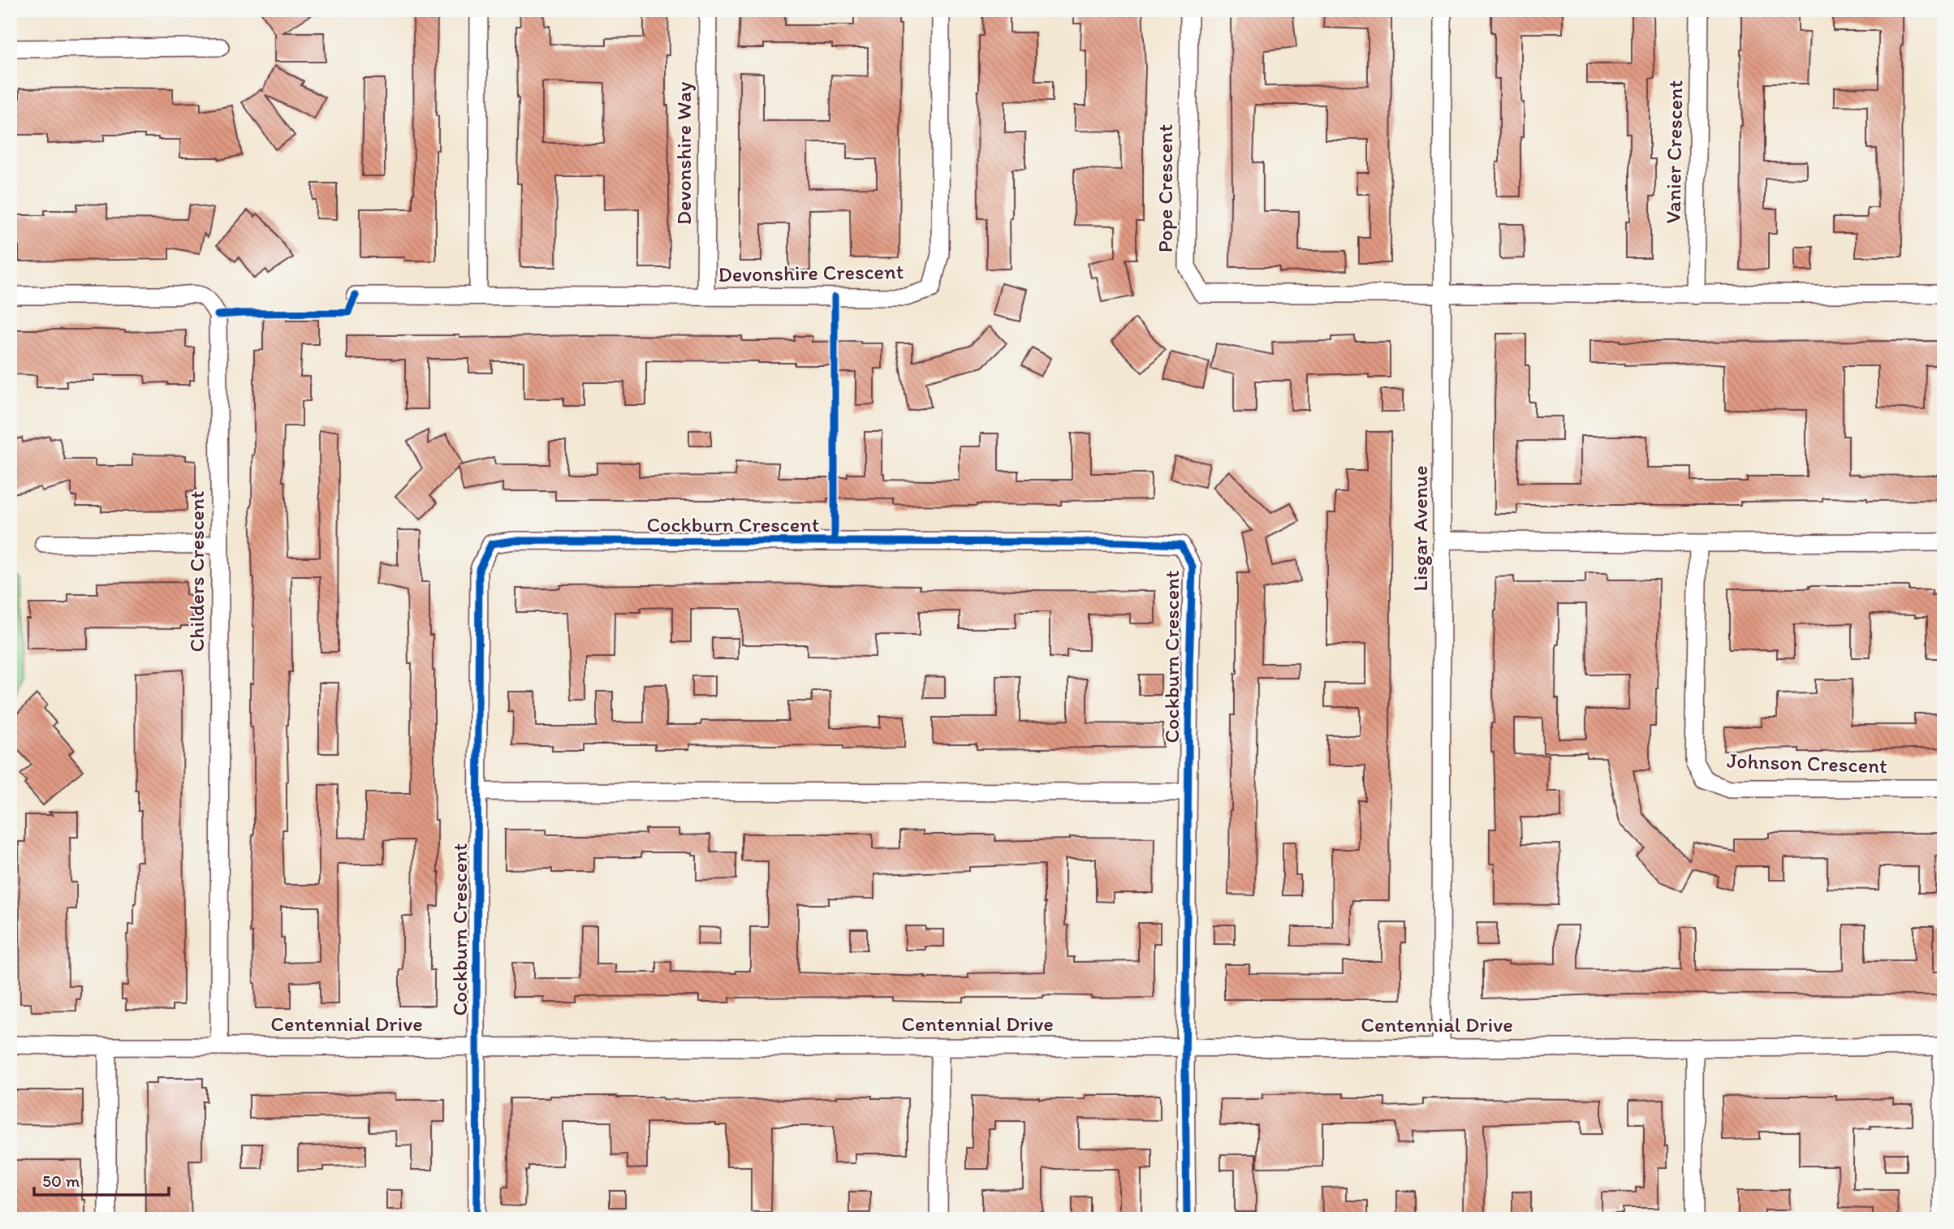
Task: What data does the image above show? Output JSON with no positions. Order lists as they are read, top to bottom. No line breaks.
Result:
{"streets":{"street":["Vanier Crescent","Devonshire Way","Pope Crescent","Devonshire Crescent","Cockburn Crescent","Lisgar Avenue","Childers Crescent","Johnson Crescent","Centennial Drive"]},"crossings":[["Devonshire Way","Devonshire Crescent"],["Pope Crescent","Lisgar Avenue"],["Cockburn Crescent","Centennial Drive"],["Lisgar Avenue","Centennial Drive"],["Childers Crescent","Centennial Drive"]],"scale_bar":"50 m"}
